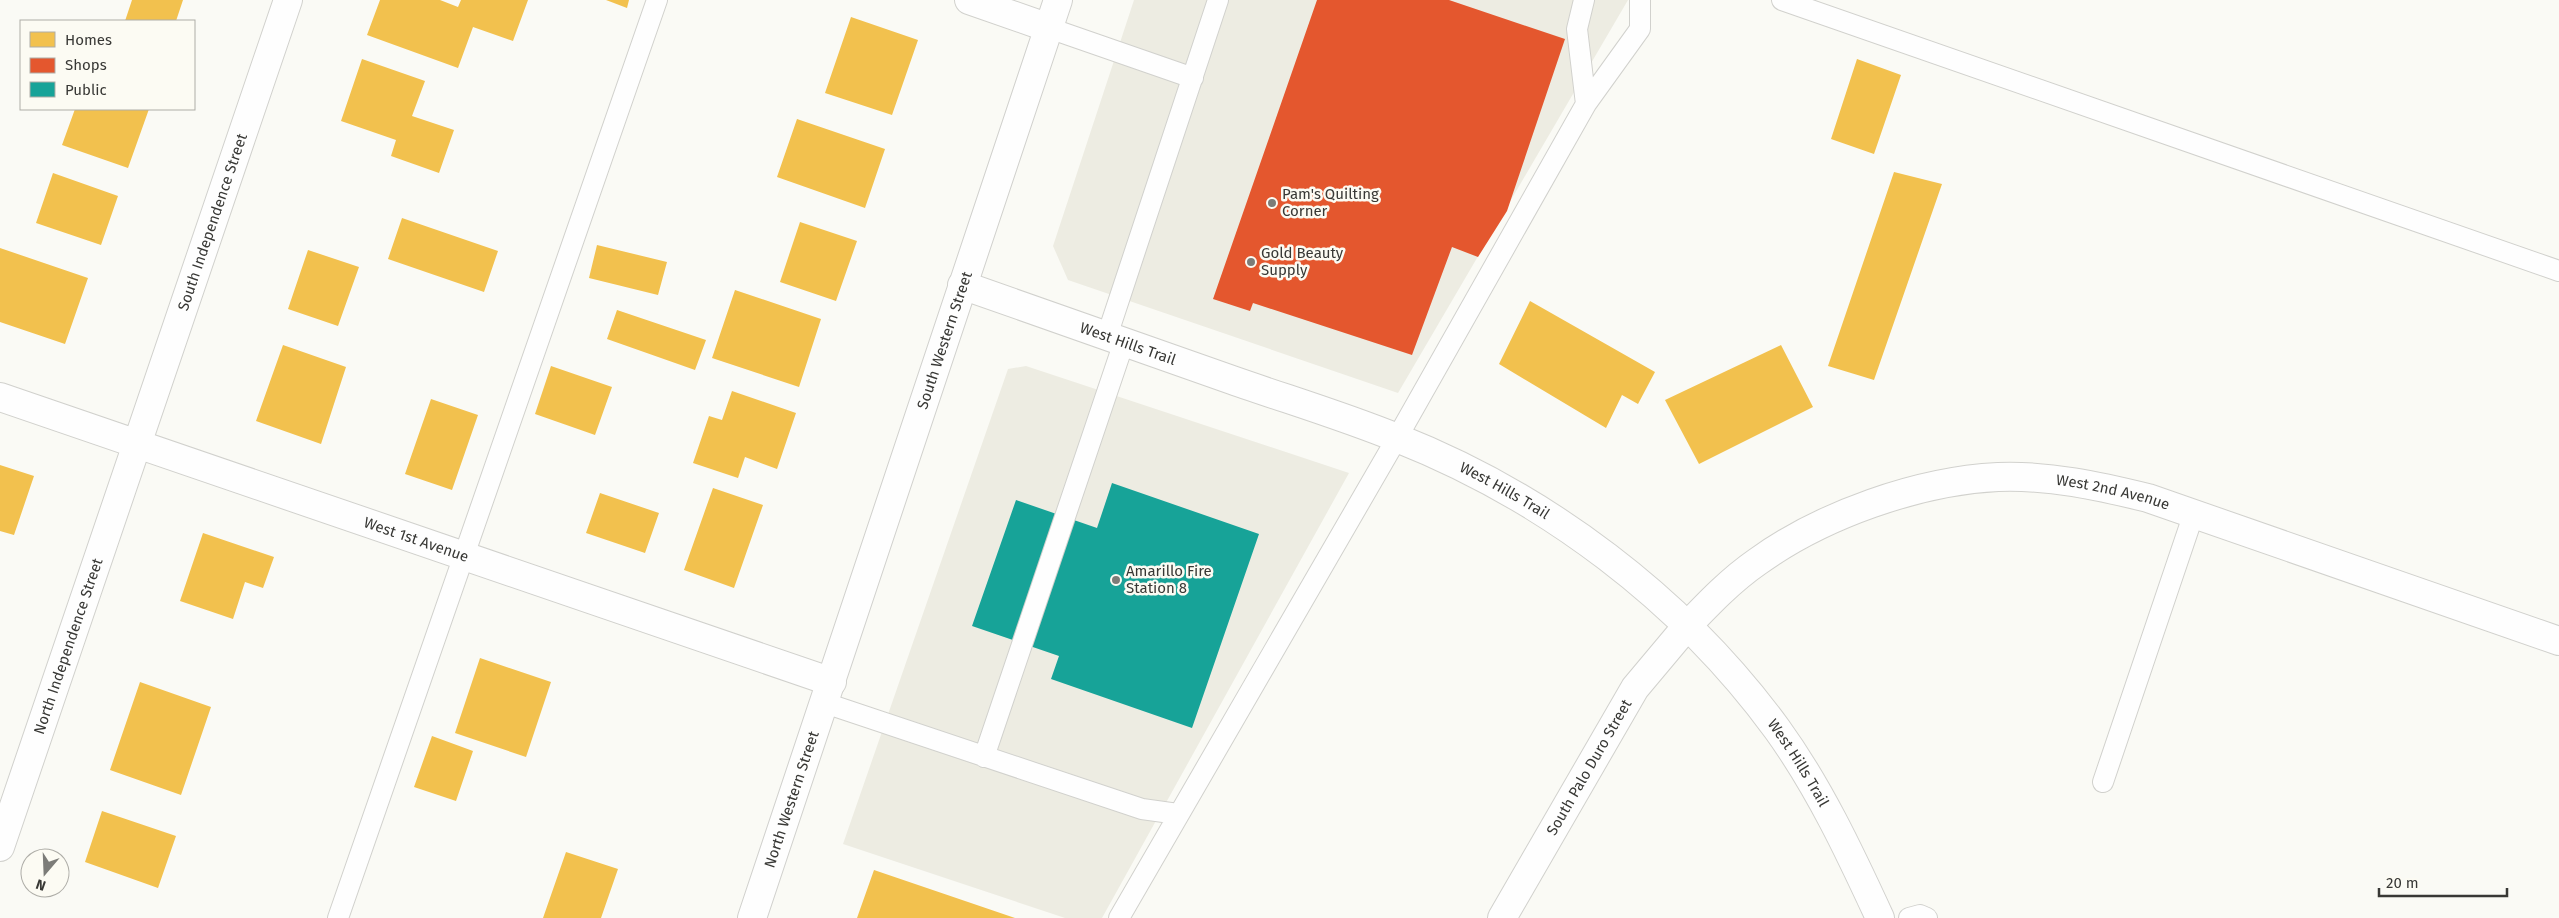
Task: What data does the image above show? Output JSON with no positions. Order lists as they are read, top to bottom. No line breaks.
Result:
{"streets":{"street":["South Independence Street","South Western Street","West Hills Trail","West 2nd Avenue","West 1st Avenue","North Independence Street","South Palo Duro Street","North Western Street"]},"crossings":[["South Independence Street","West 1st Avenue"],["South Independence Street","North Independence Street"],["South Western Street","West Hills Trail"],["South Western Street","West 1st Avenue"],["South Western Street","North Western Street"],["West Hills Trail","West 2nd Avenue"],["West Hills Trail","South Palo Duro Street"],["West 2nd Avenue","South Palo Duro Street"],["West 1st Avenue","North Independence Street"],["West 1st Avenue","North Western Street"]],"places":["Pam's Quilting Corner","Gold Beauty Supply","Amarillo Fire Station 8"],"legend":["Homes","Shops","Public"],"scale_bar":"20 m","north":"bottom"}
